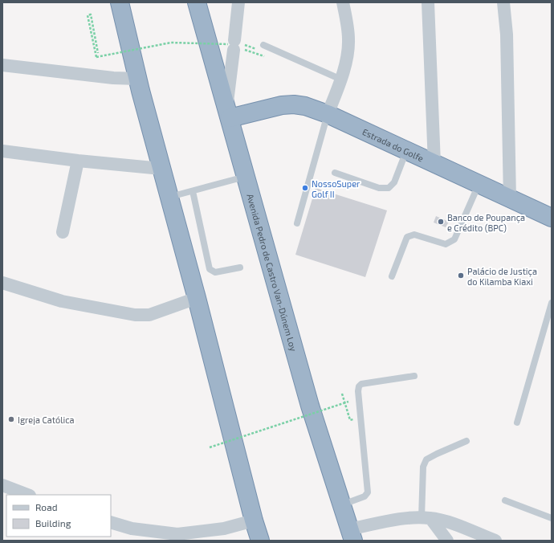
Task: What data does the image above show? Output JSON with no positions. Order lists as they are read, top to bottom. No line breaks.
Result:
{"streets":{"highway":["Estrada do Golfe","Avenida Pedro de Castro Van-Dúnem Loy"]},"crossings":[["Estrada do Golfe","Avenida Pedro de Castro Van-Dúnem Loy"]],"places":["NossoSuper Golf II","Banco de Poupança e Crédito (BPC)","Palácio de Justiça do Kilamba Kiaxi","Igreja Católica"],"legend":["Road","Building"]}
